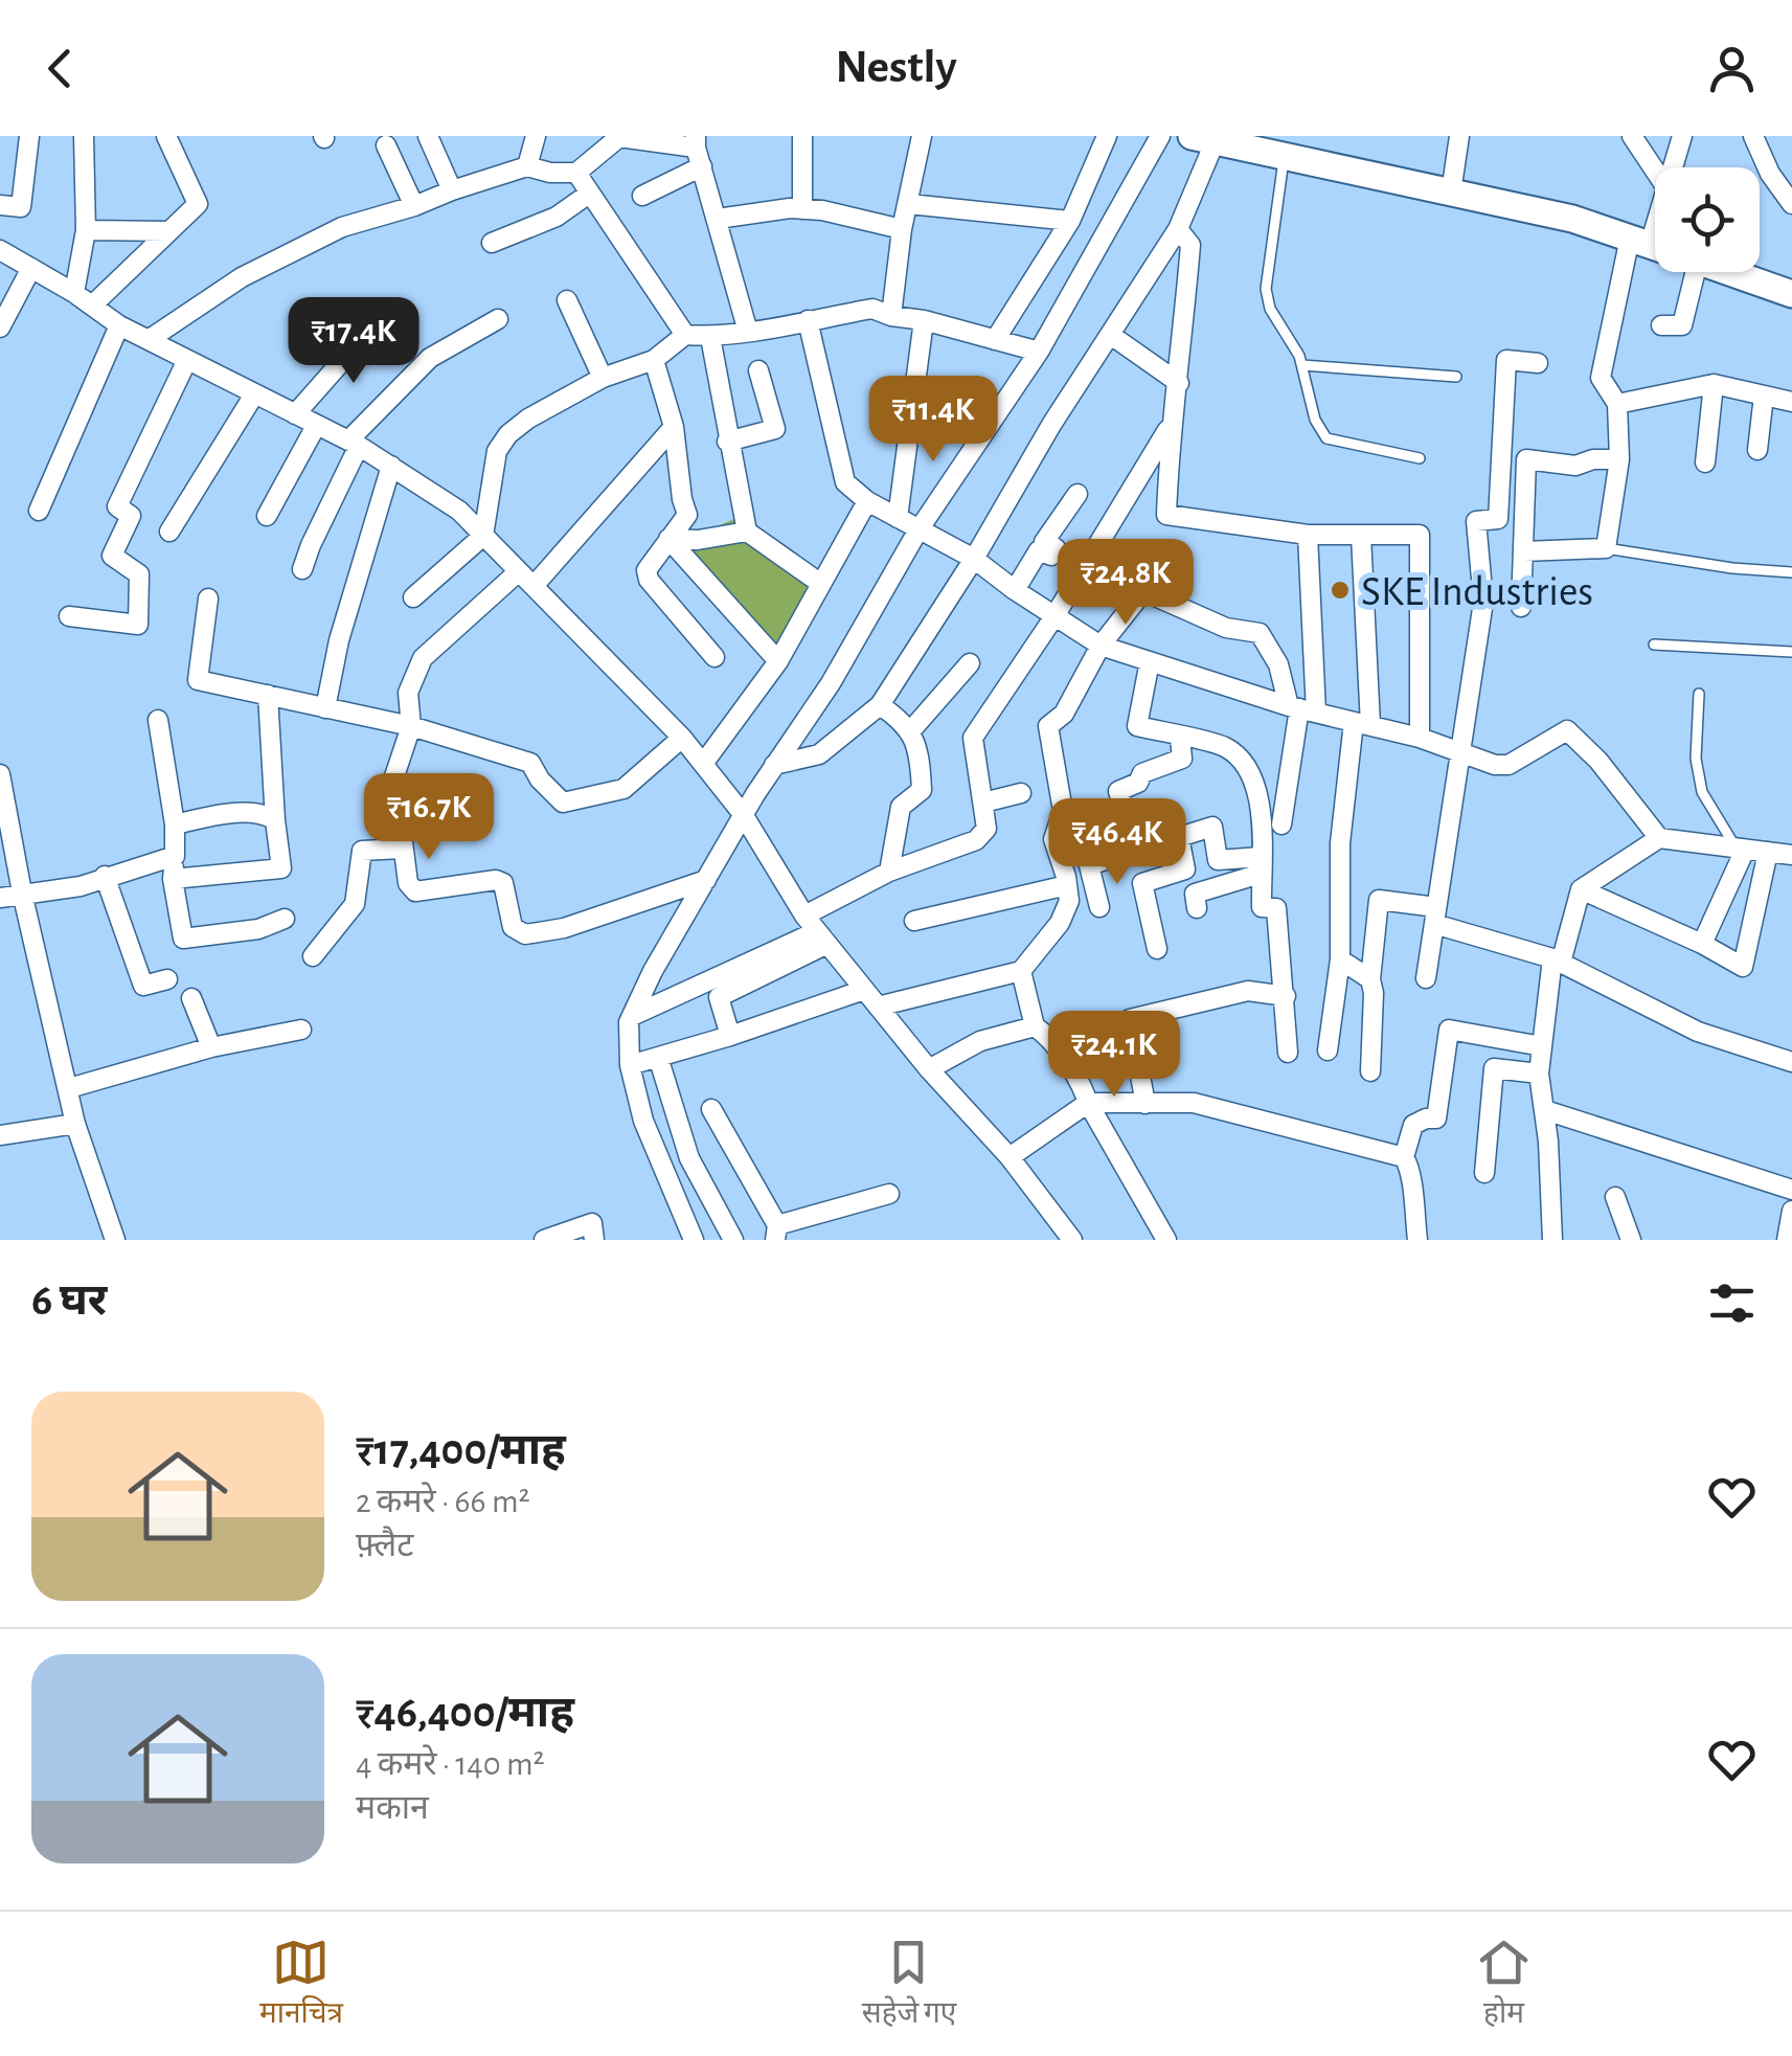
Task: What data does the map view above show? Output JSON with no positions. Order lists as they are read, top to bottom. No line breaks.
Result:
{"places":["SKE Industries"],"page":{"header":"Nestly","price":["₹17.4K","₹11.4K","₹24.8K","₹16.7K","₹46.4K","₹24.1K"],"heading":"6 घर","list":[{"name":"₹17,400/माह","note":"2 कमरे · 66 m² · फ़्लैट"},{"name":"₹46,400/माह","note":"4 कमरे · 140 m² · मकान"}],"tabs":["मानचित्र","सहेजे गए","होम"]}}
